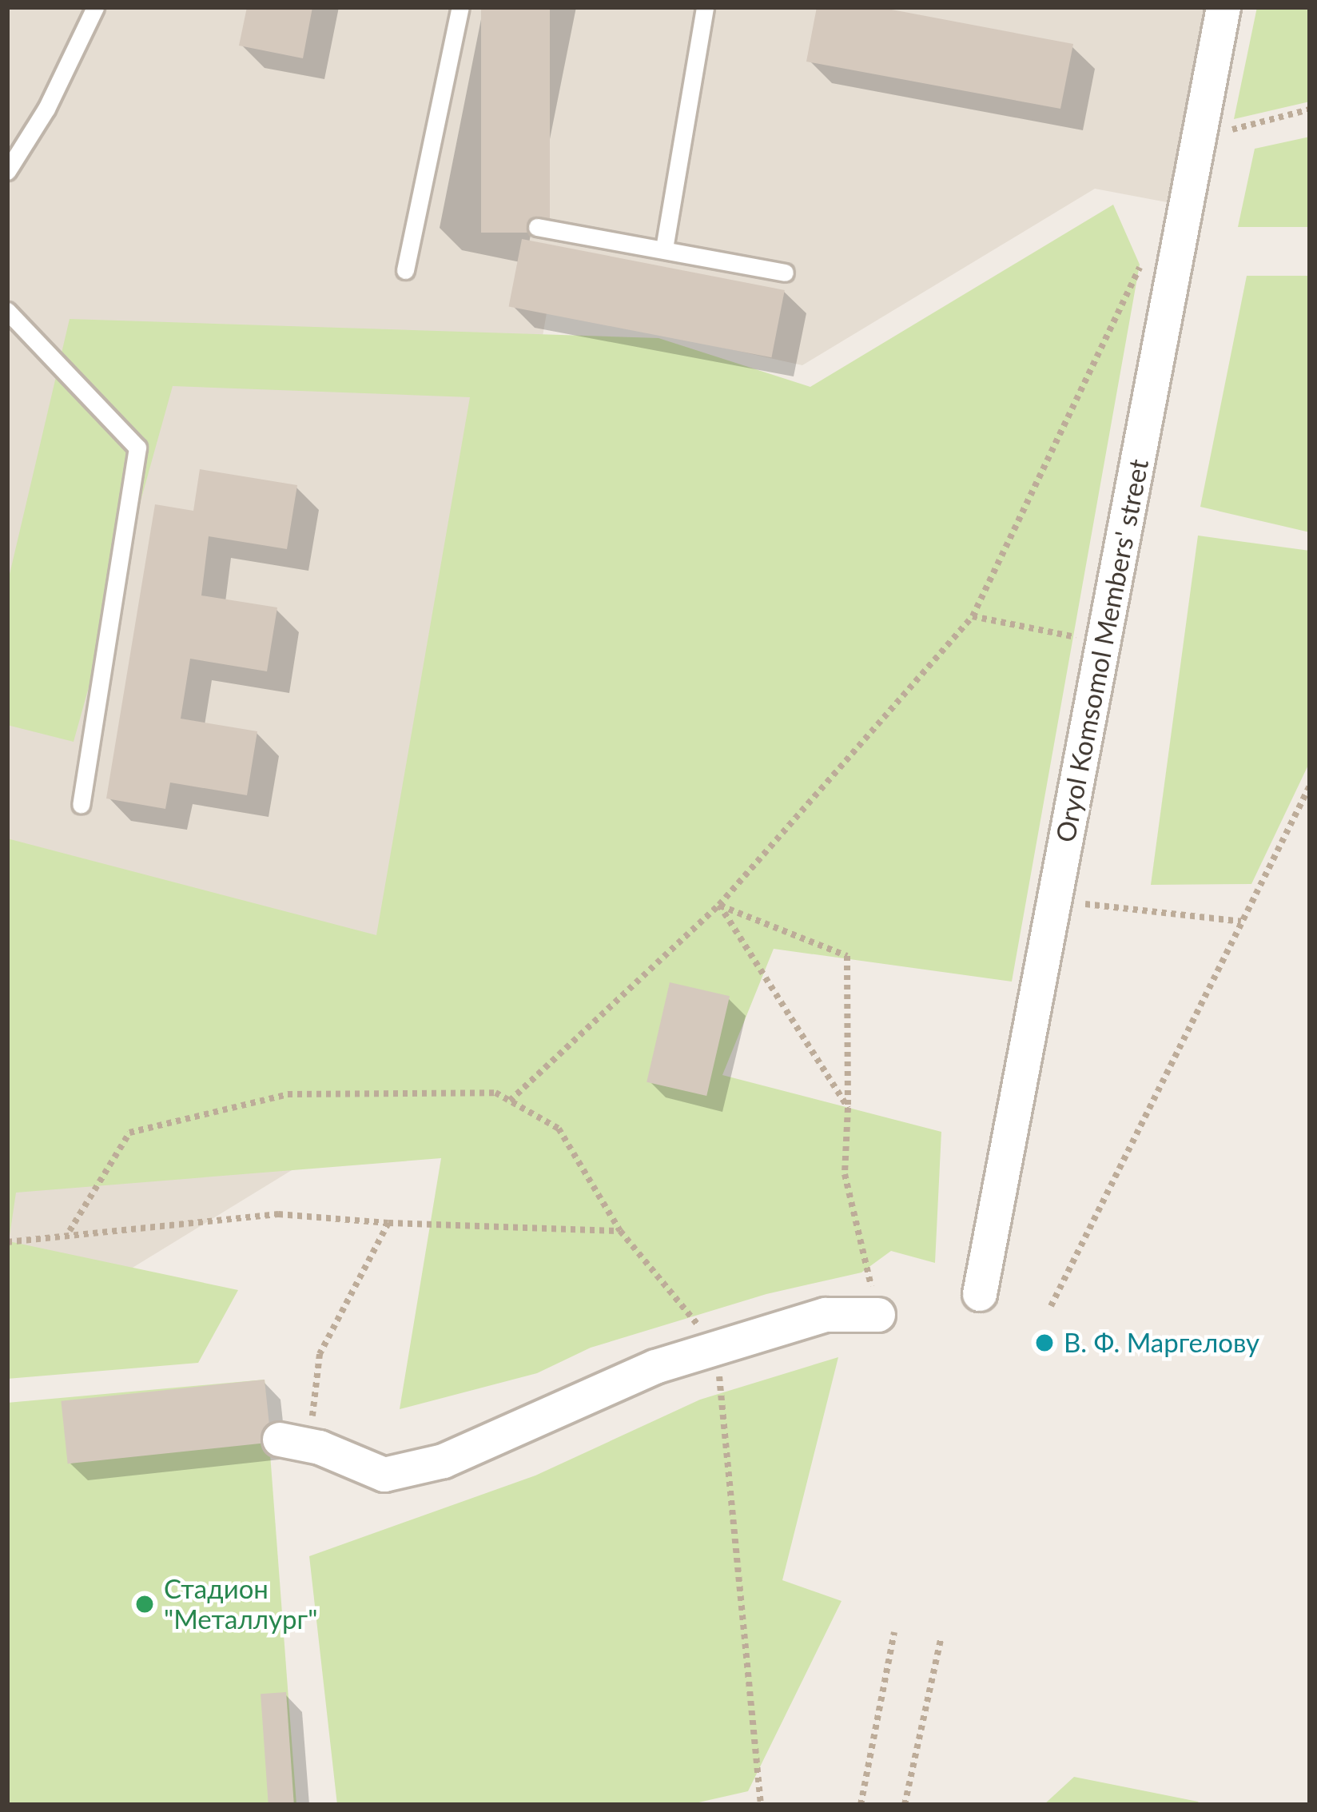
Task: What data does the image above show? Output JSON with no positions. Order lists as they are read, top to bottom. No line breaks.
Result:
{"streets":{"street":["Oryol Komsomol Members' street"]},"places":["В. Ф. Маргелову","Стадион \"Металлург\""]}
